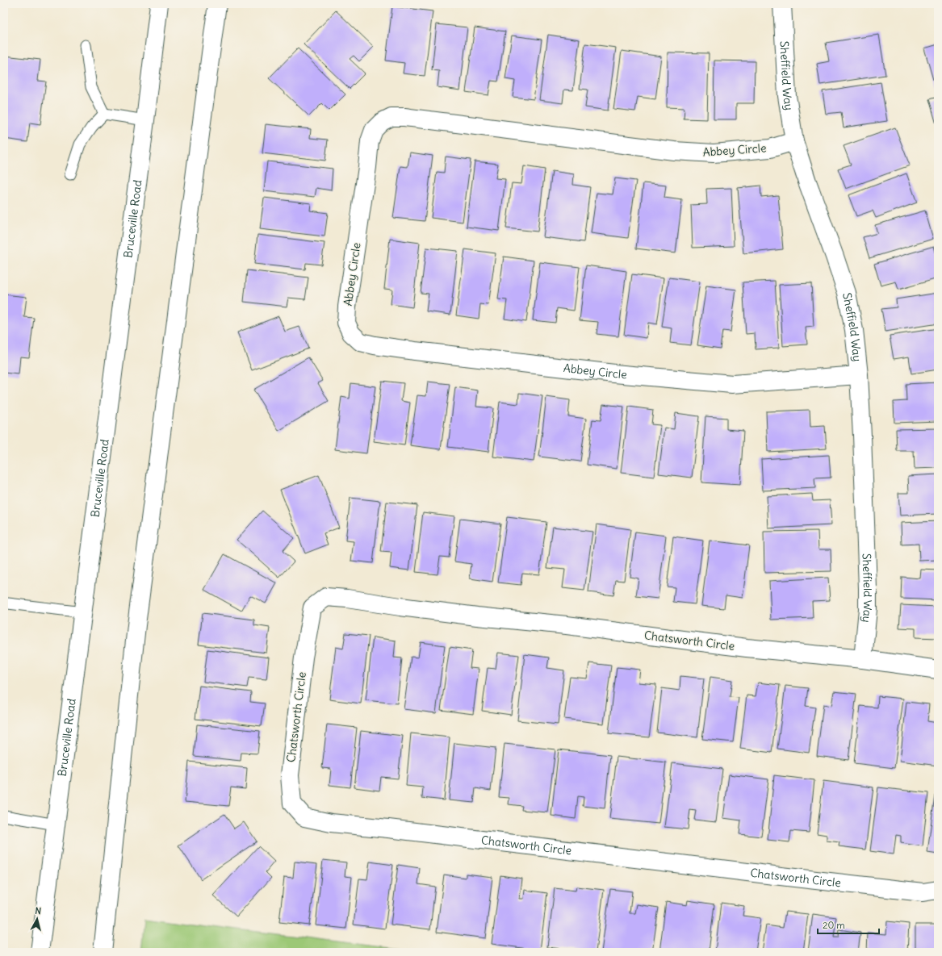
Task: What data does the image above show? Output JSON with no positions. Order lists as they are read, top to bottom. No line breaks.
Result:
{"streets":{"street":["Sheffield Way","Abbey Circle","Bruceville Road","Chatsworth Circle"]},"crossings":[["Sheffield Way","Abbey Circle"],["Sheffield Way","Chatsworth Circle"]],"scale_bar":"20 m","north":"top"}
